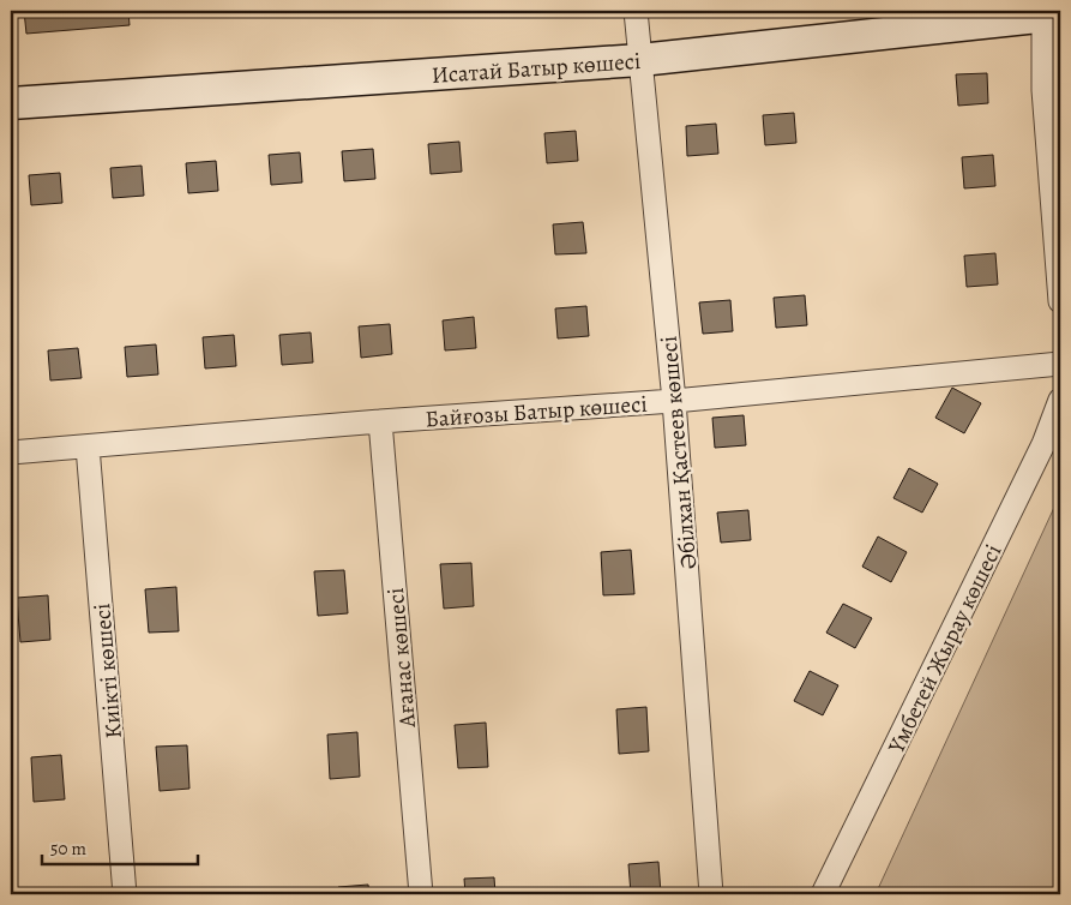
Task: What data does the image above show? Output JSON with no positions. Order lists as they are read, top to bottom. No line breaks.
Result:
{"streets":{"street":["Исатай Батыр көшесі","Байғозы Батыр көшесі","Әбілхан Қастеев көшесі","Үмбетей Жырау көшесі","Ағанас көшесі","Киікті көшесі"]},"crossings":[["Исатай Батыр көшесі","Әбілхан Қастеев көшесі"],["Байғозы Батыр көшесі","Әбілхан Қастеев көшесі"],["Байғозы Батыр көшесі","Ағанас көшесі"],["Байғозы Батыр көшесі","Киікті көшесі"]],"scale_bar":"50 m"}
